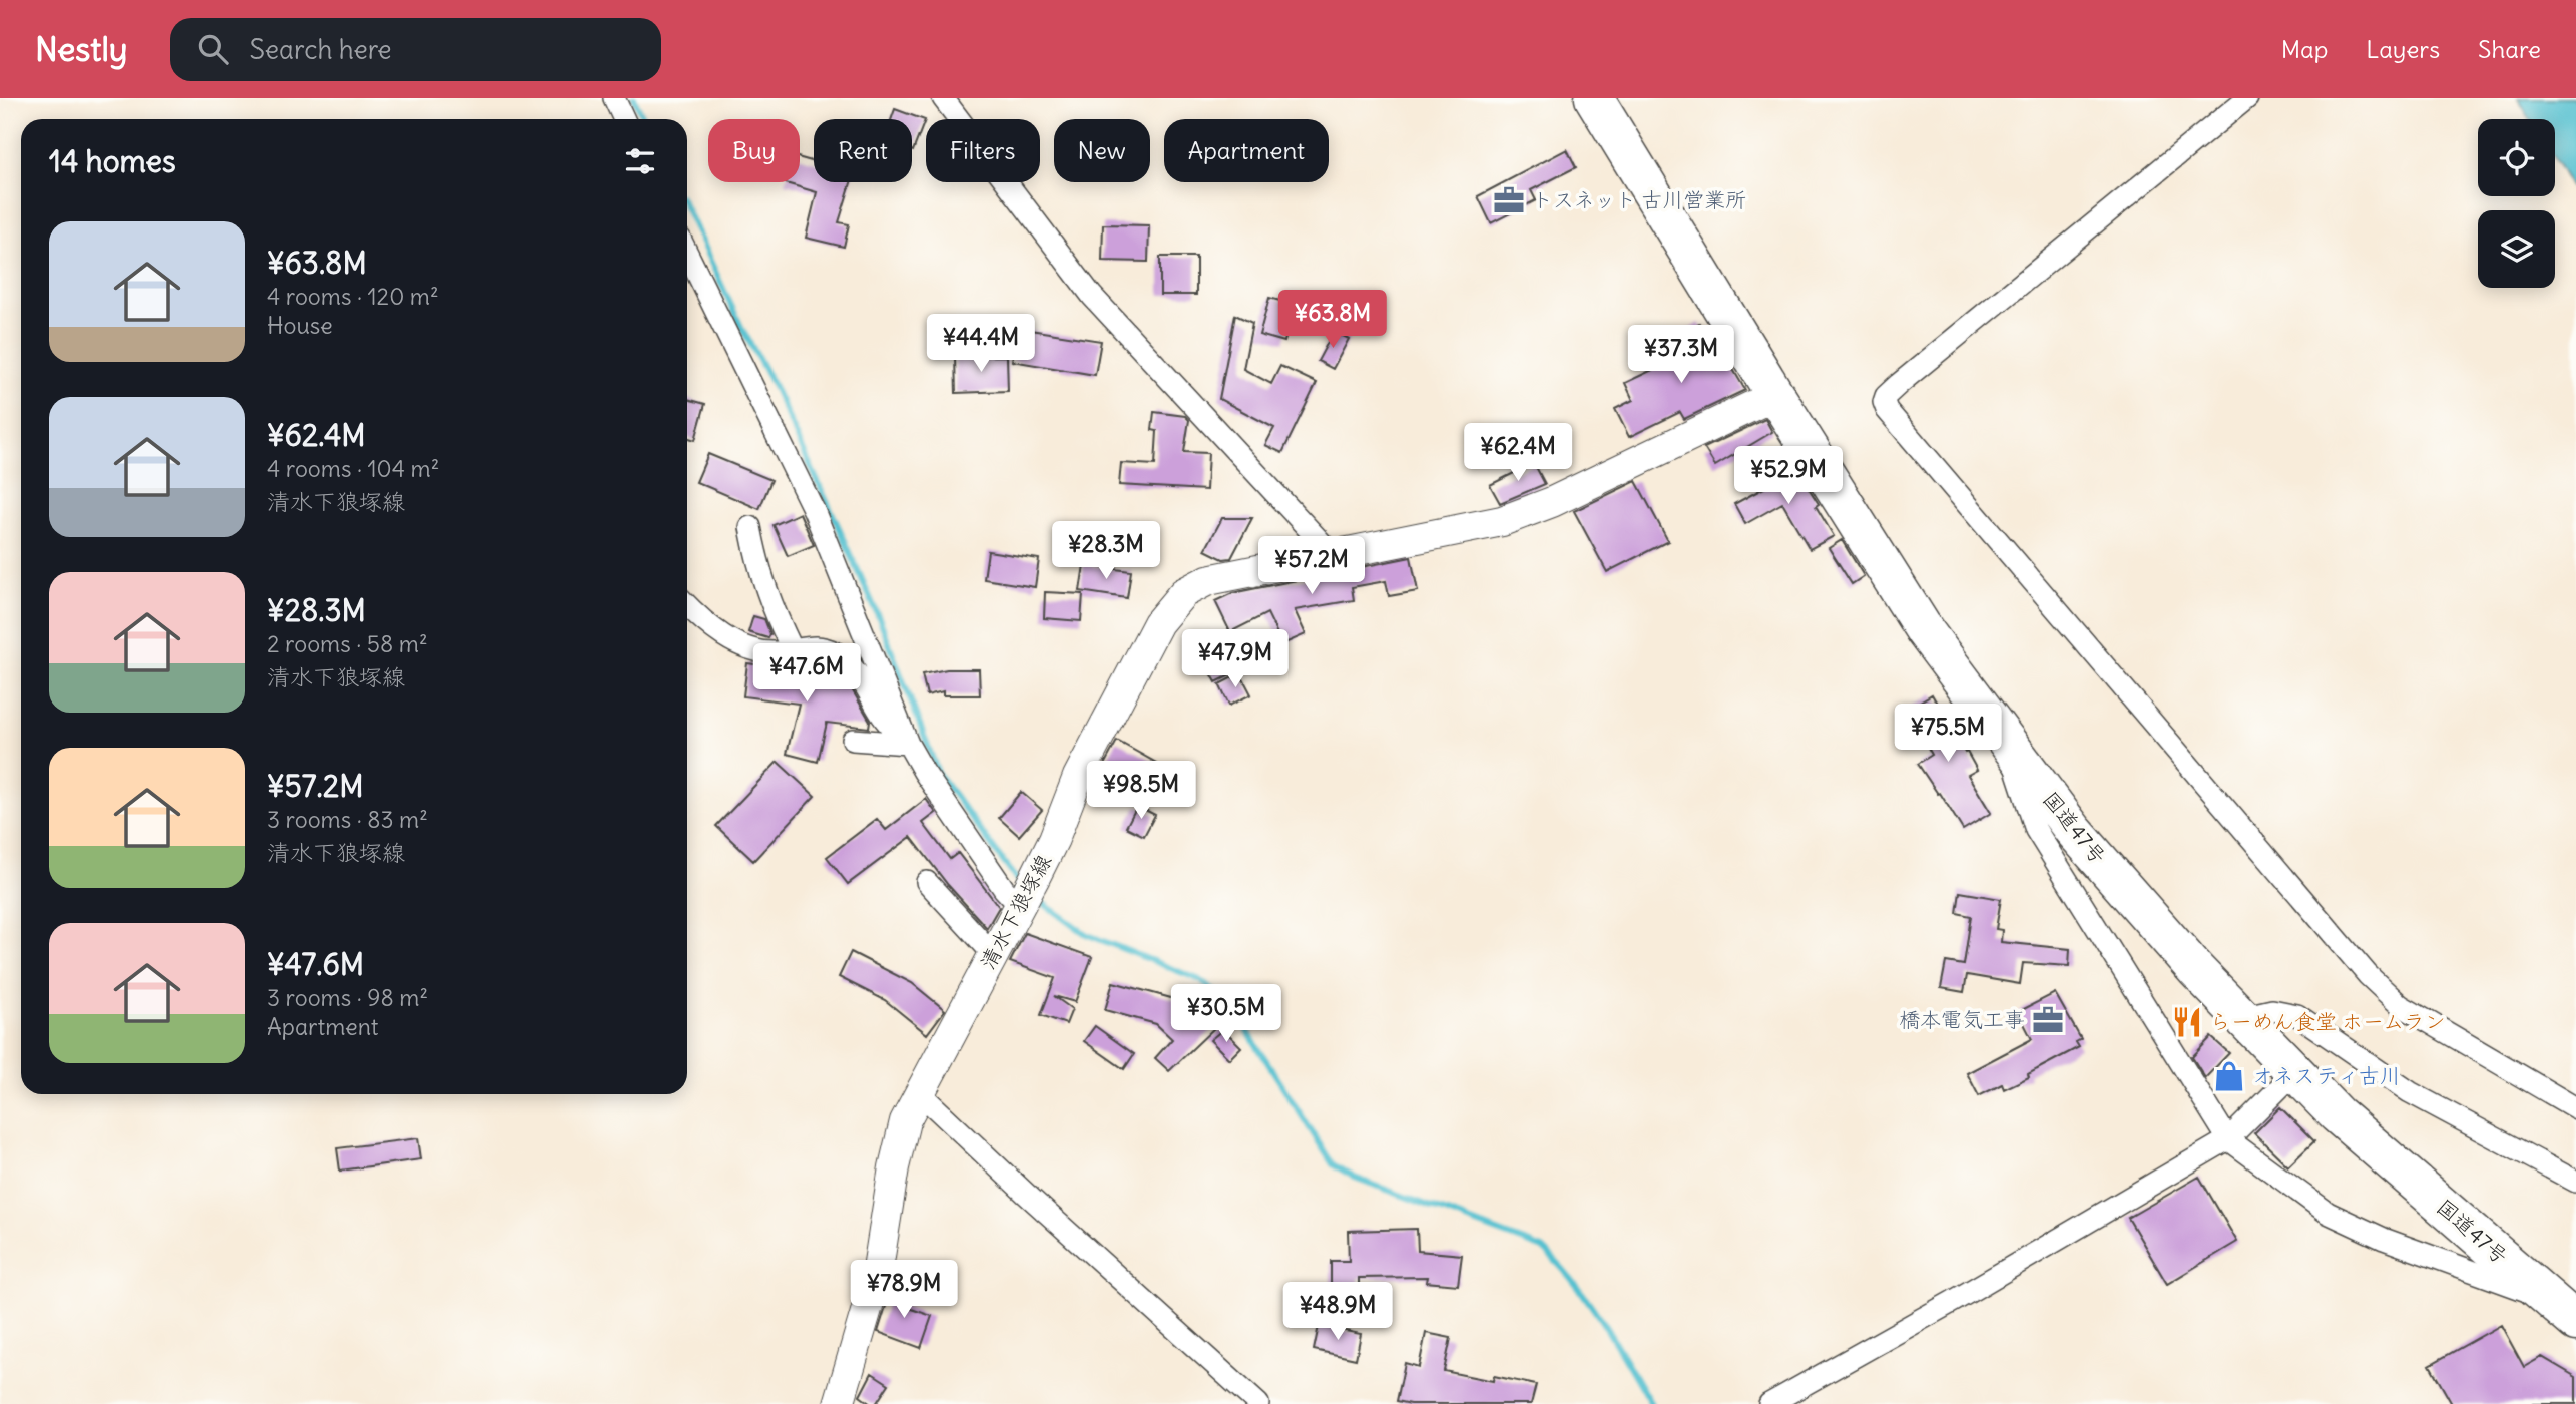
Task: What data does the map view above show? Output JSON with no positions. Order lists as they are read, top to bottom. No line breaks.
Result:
{"streets":{"highway":["国道47号"],"main road":["清水下狼塚線"]},"crossings":[["国道47号","清水下狼塚線"]],"places":{"office":["トスネット 古川営業所","橋本電気工事"],"restaurant":["らーめん食堂 ホームラン"],"shop":["オネスティ古川"]},"page":{"header":"Nestly","search":"Search here","nav":["Map","Layers","Share"],"chip":["Buy","Rent","Filters","New","Apartment"],"heading":"14 homes","list":[{"name":"¥63.8M","note":"4 rooms · 120 m² · House"},{"name":"¥62.4M","note":"4 rooms · 104 m² · 清水下狼塚線"},{"name":"¥28.3M","note":"2 rooms · 58 m² · 清水下狼塚線"},{"name":"¥57.2M","note":"3 rooms · 83 m² · 清水下狼塚線"},{"name":"¥47.6M","note":"3 rooms · 98 m² · Apartment"}],"price":["¥63.8M","¥44.4M","¥37.3M","¥62.4M","¥52.9M","¥28.3M","¥57.2M","¥47.9M","¥47.6M","¥75.5M","¥98.5M","¥30.5M","¥78.9M","¥48.9M"]}}
